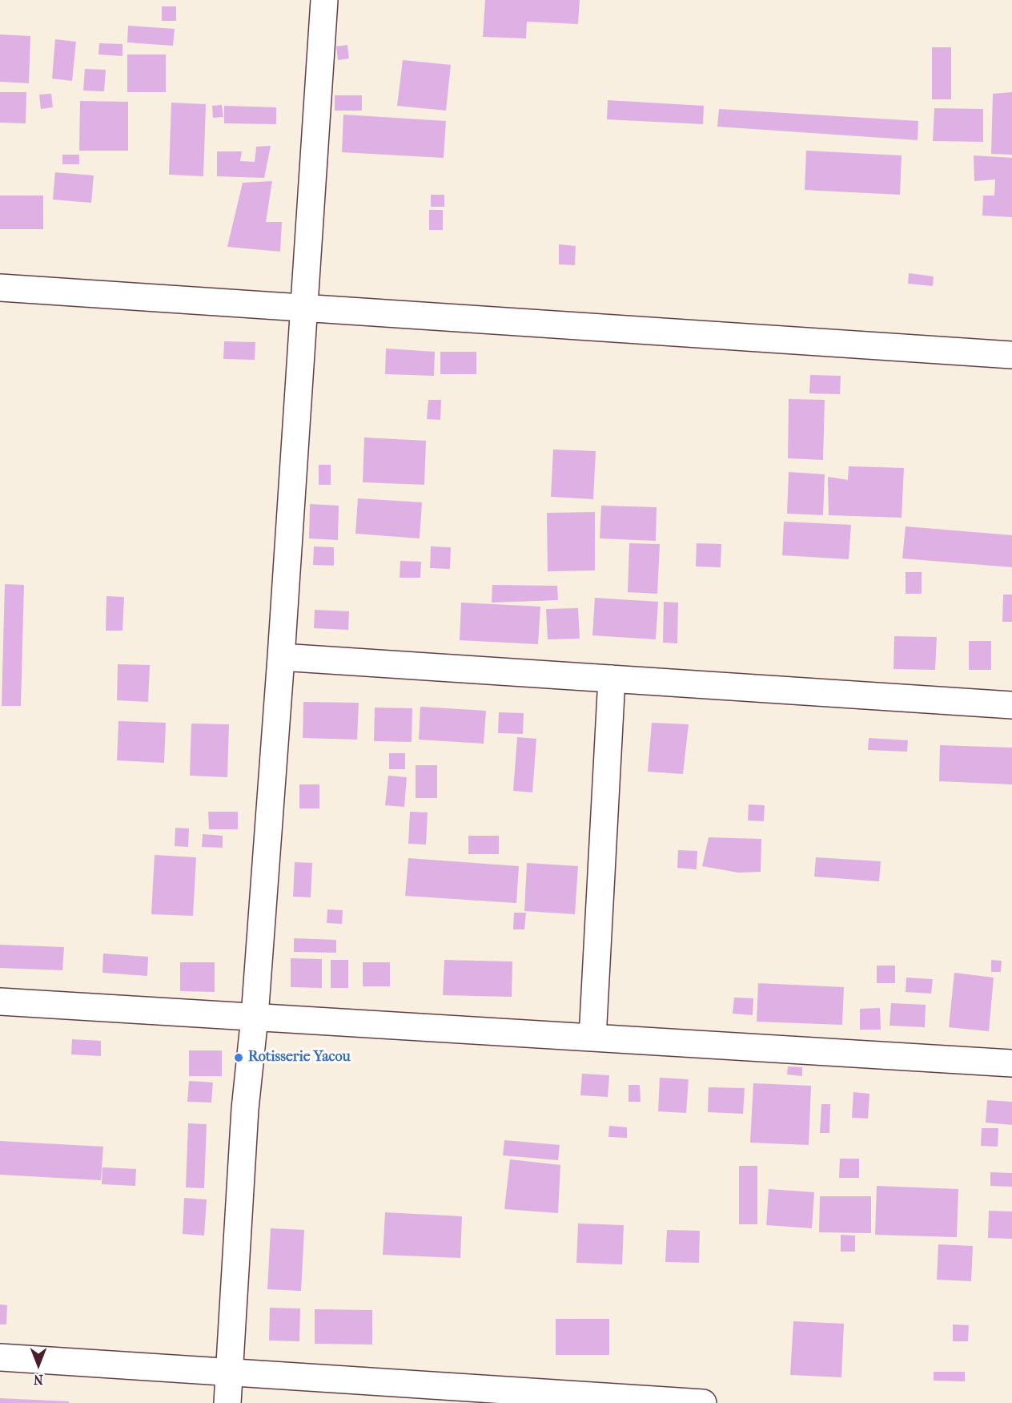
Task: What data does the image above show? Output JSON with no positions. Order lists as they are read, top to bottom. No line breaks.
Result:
{"places":["Rotisserie Yacou"],"north":"bottom"}
